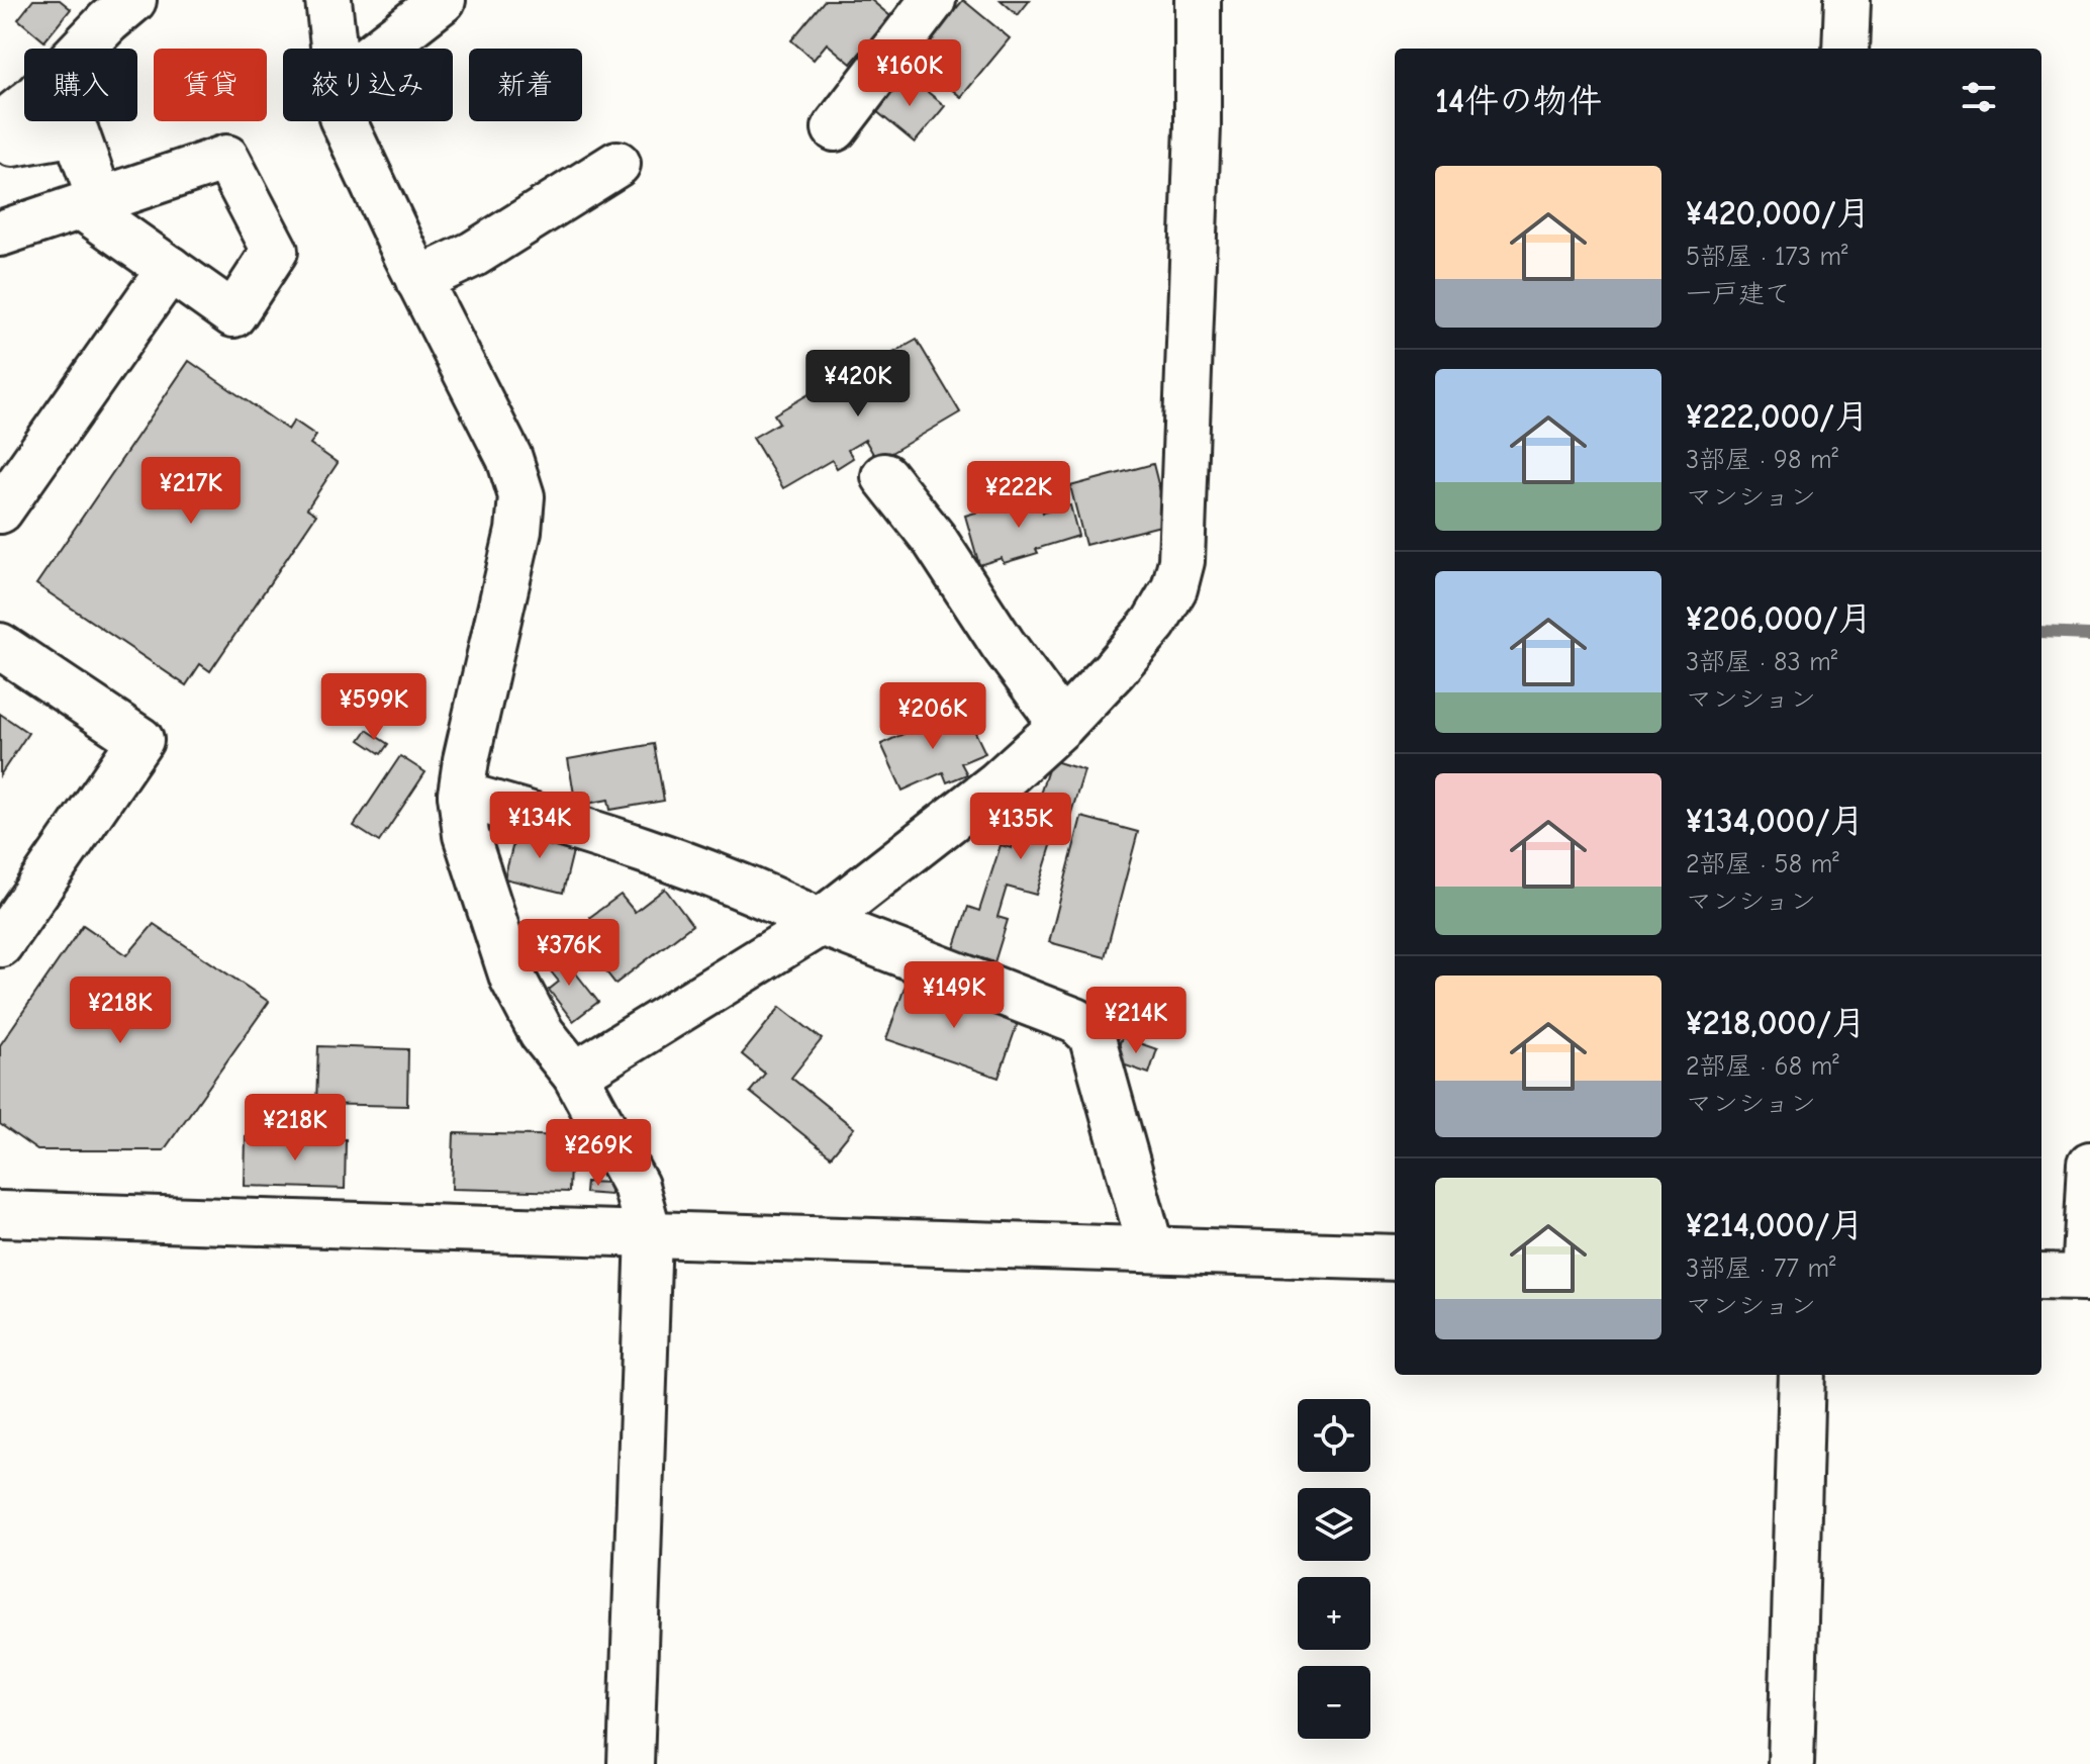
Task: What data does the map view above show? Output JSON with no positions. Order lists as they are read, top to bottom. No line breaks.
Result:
{"page":{"price":["¥160K","¥420K","¥217K","¥222K","¥599K","¥206K","¥134K","¥135K","¥376K","¥149K","¥218K","¥214K","¥218K","¥269K"],"chip":["購入","賃貸","絞り込み","新着"],"heading":"14件の物件","list":[{"name":"¥420,000/月","note":"5部屋 · 173 m² · 一戸建て"},{"name":"¥222,000/月","note":"3部屋 · 98 m² · マンション"},{"name":"¥206,000/月","note":"3部屋 · 83 m² · マンション"},{"name":"¥134,000/月","note":"2部屋 · 58 m² · マンション"},{"name":"¥218,000/月","note":"2部屋 · 68 m² · マンション"},{"name":"¥214,000/月","note":"3部屋 · 77 m² · マンション"}],"map_buttons":["+","−"]}}
